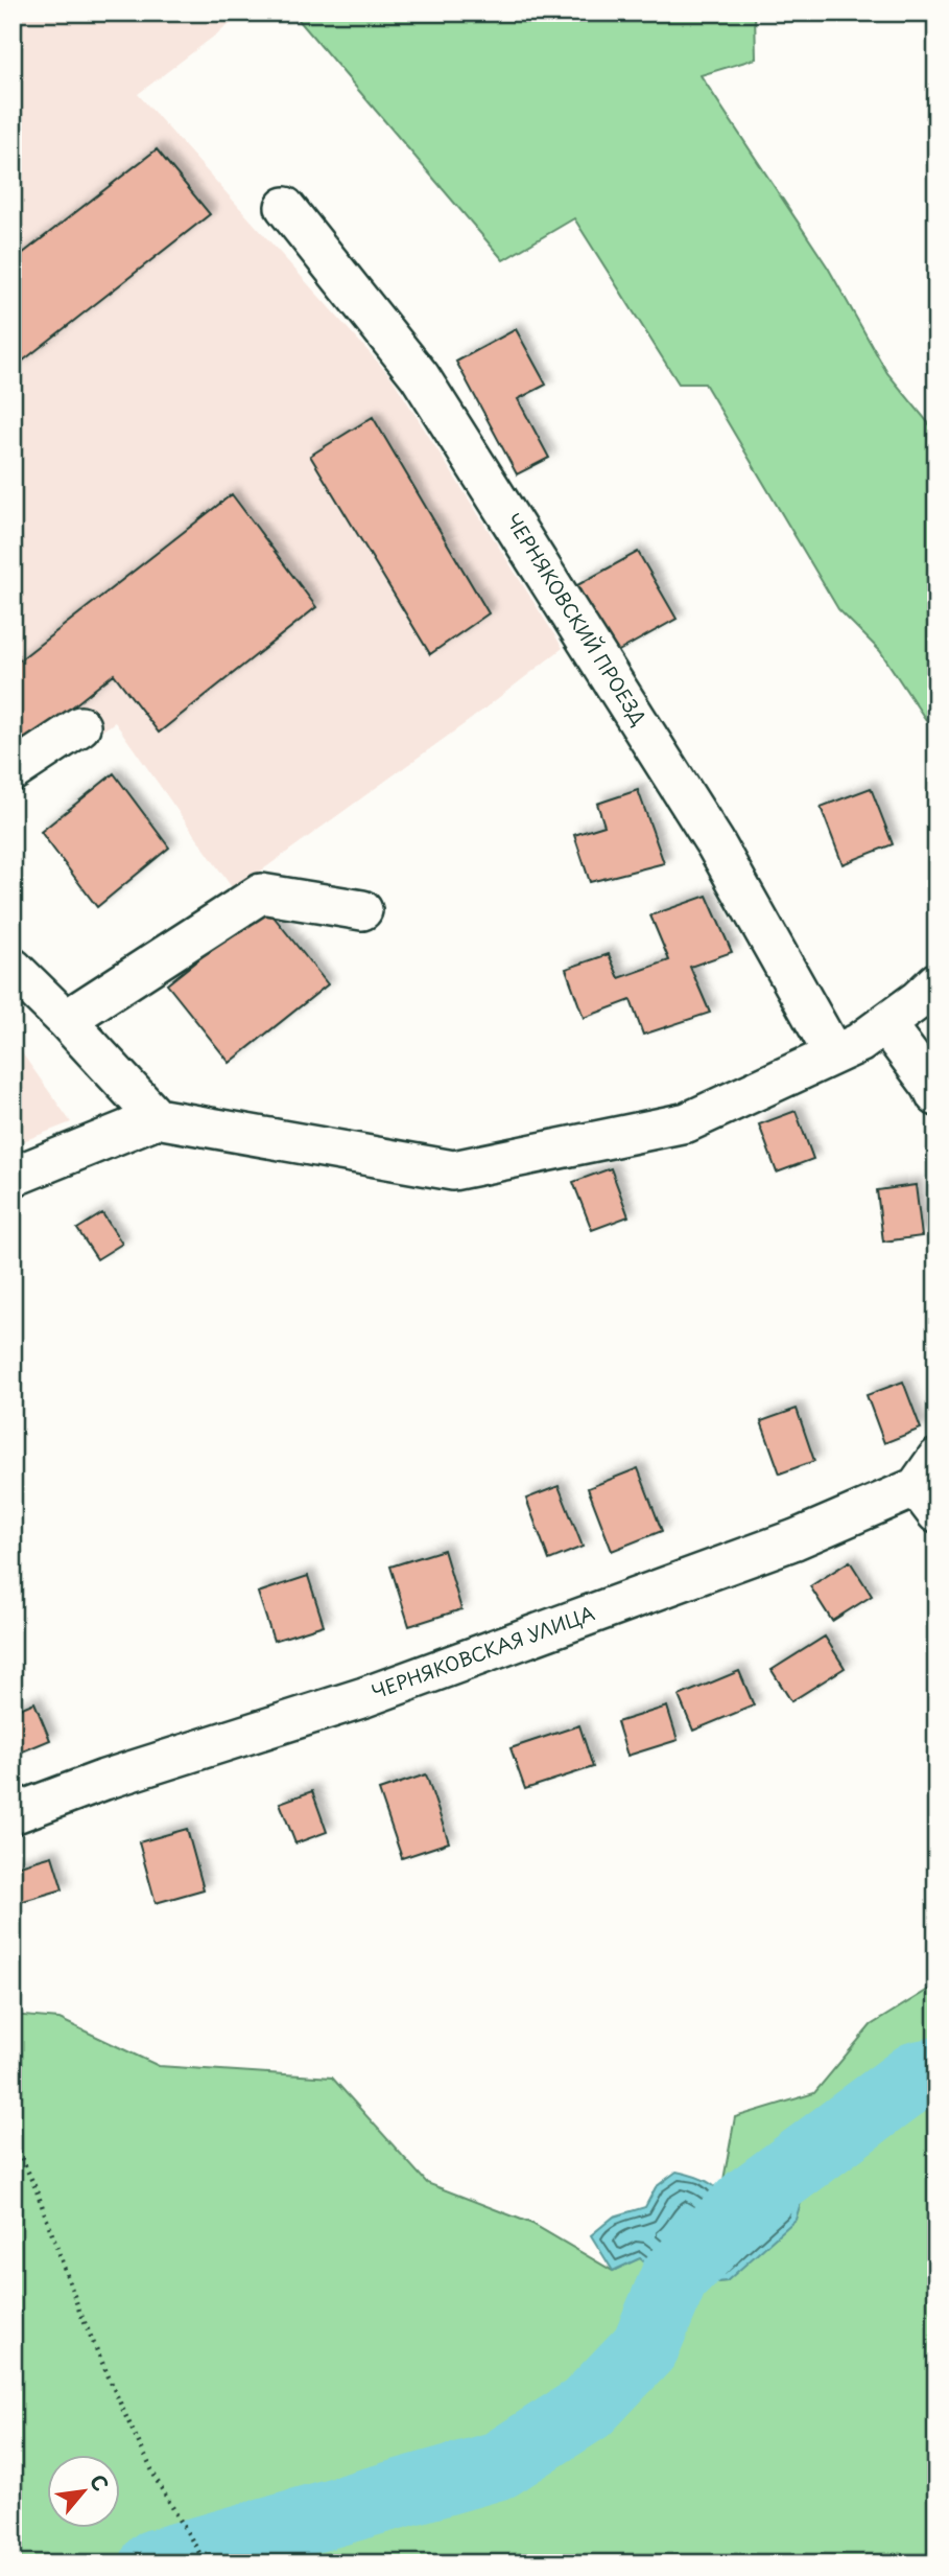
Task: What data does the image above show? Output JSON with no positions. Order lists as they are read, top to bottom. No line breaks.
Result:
{"streets":{"street":["ЧЕРНЯКОВСКИЙ ПРОЕЗД","ЧЕРНЯКОВСКАЯ УЛИЦА"]},"north":"top right"}
